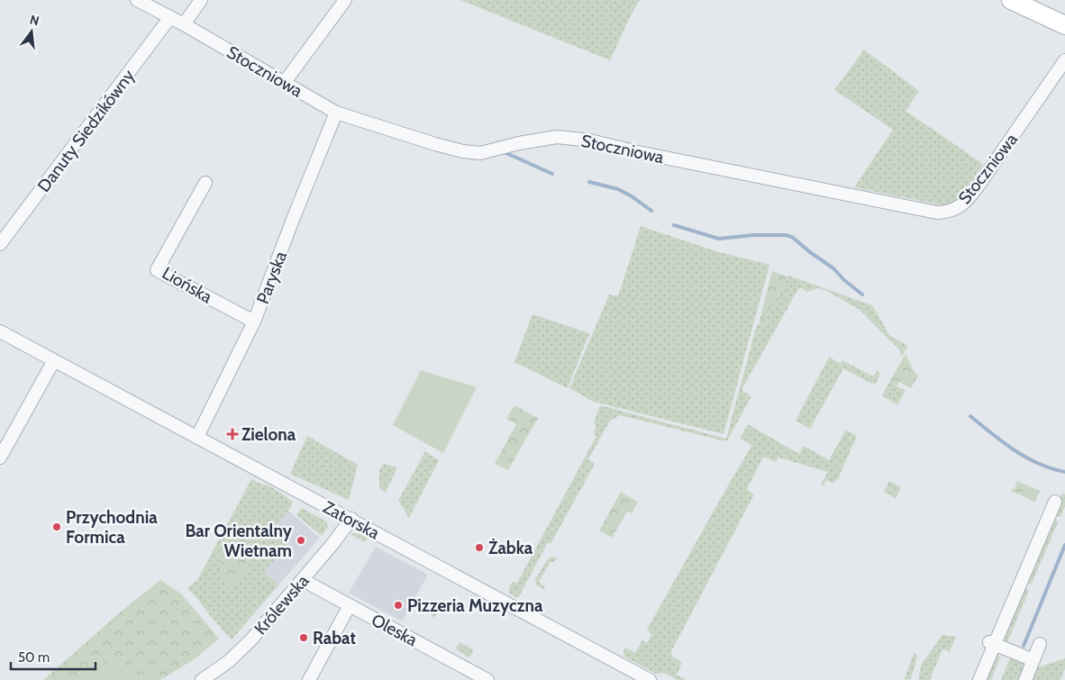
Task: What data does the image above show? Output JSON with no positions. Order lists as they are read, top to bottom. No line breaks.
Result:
{"streets":{"street":["Stoczniowa","Danuty Siedzikówny","Paryska","Liońska","Zatorska","Królewska","Oleska"]},"crossings":[["Stoczniowa","Danuty Siedzikówny"],["Stoczniowa","Paryska"],["Paryska","Liońska"],["Paryska","Zatorska"],["Zatorska","Królewska"],["Królewska","Oleska"]],"places":{"health":["Zielona"],"other":["Przychodnia Formica","Bar Orientalny Wietnam","Żabka","Pizzeria Muzyczna","Rabat"]},"scale_bar":"50 m","north":"top"}
